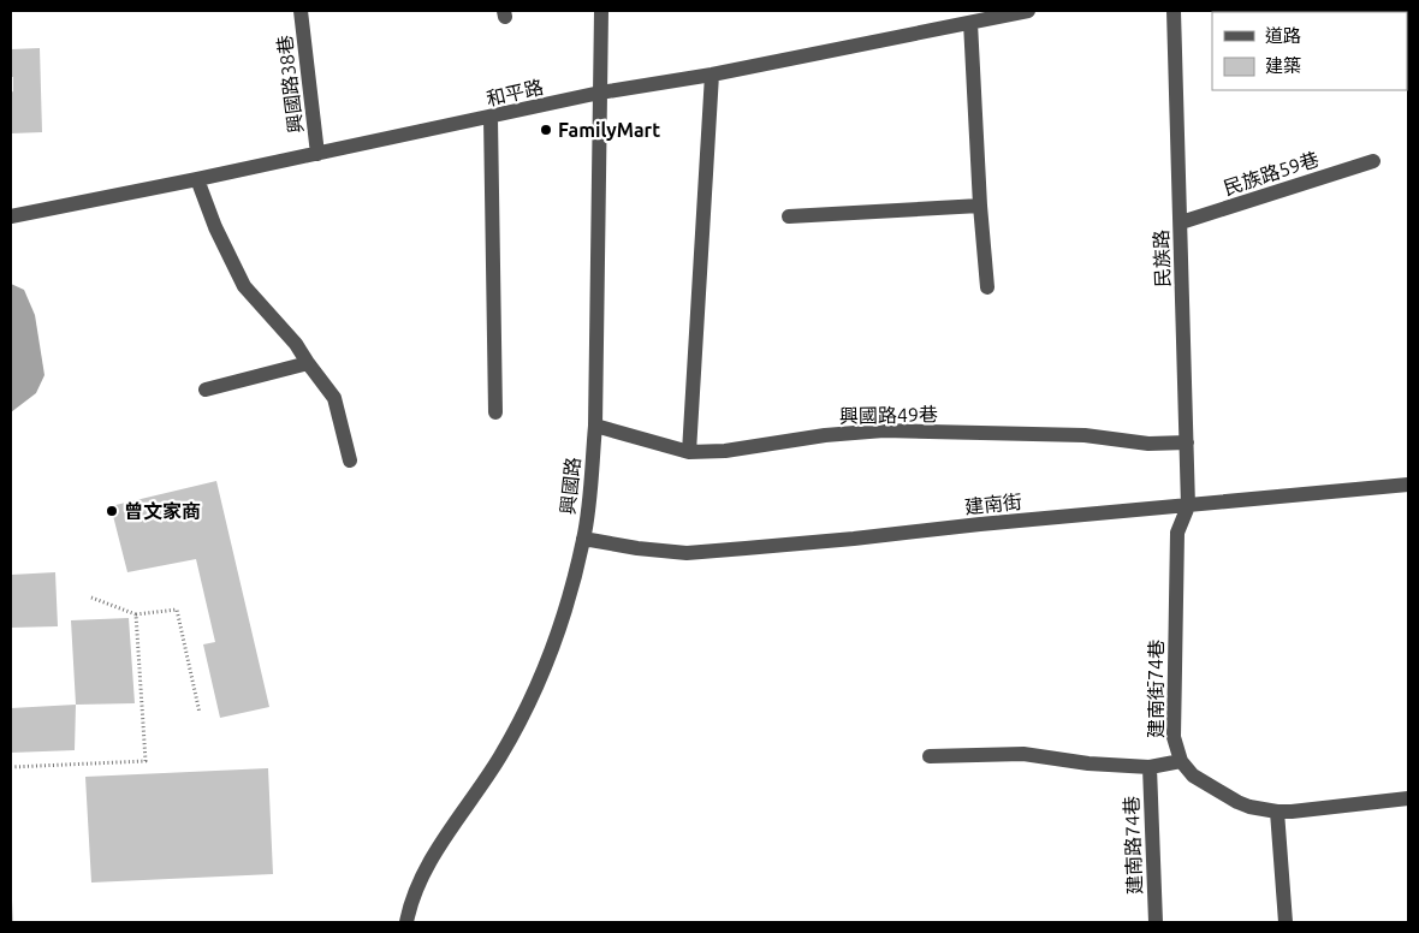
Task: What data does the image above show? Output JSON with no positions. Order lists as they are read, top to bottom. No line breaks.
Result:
{"streets":{"street":["興國路38巷","和平路","民族路59巷","民族路","興國路49巷","興國路","建南街","建南街74巷","建南路74巷"]},"crossings":[["興國路38巷","和平路"],["和平路","興國路"],["民族路59巷","民族路"],["民族路","興國路49巷"],["民族路","建南街"],["民族路","建南街74巷"],["興國路49巷","興國路"],["興國路","建南街"],["建南街","建南街74巷"]],"places":["FamilyMart","曾文家商"],"legend":["道路","建築"]}
